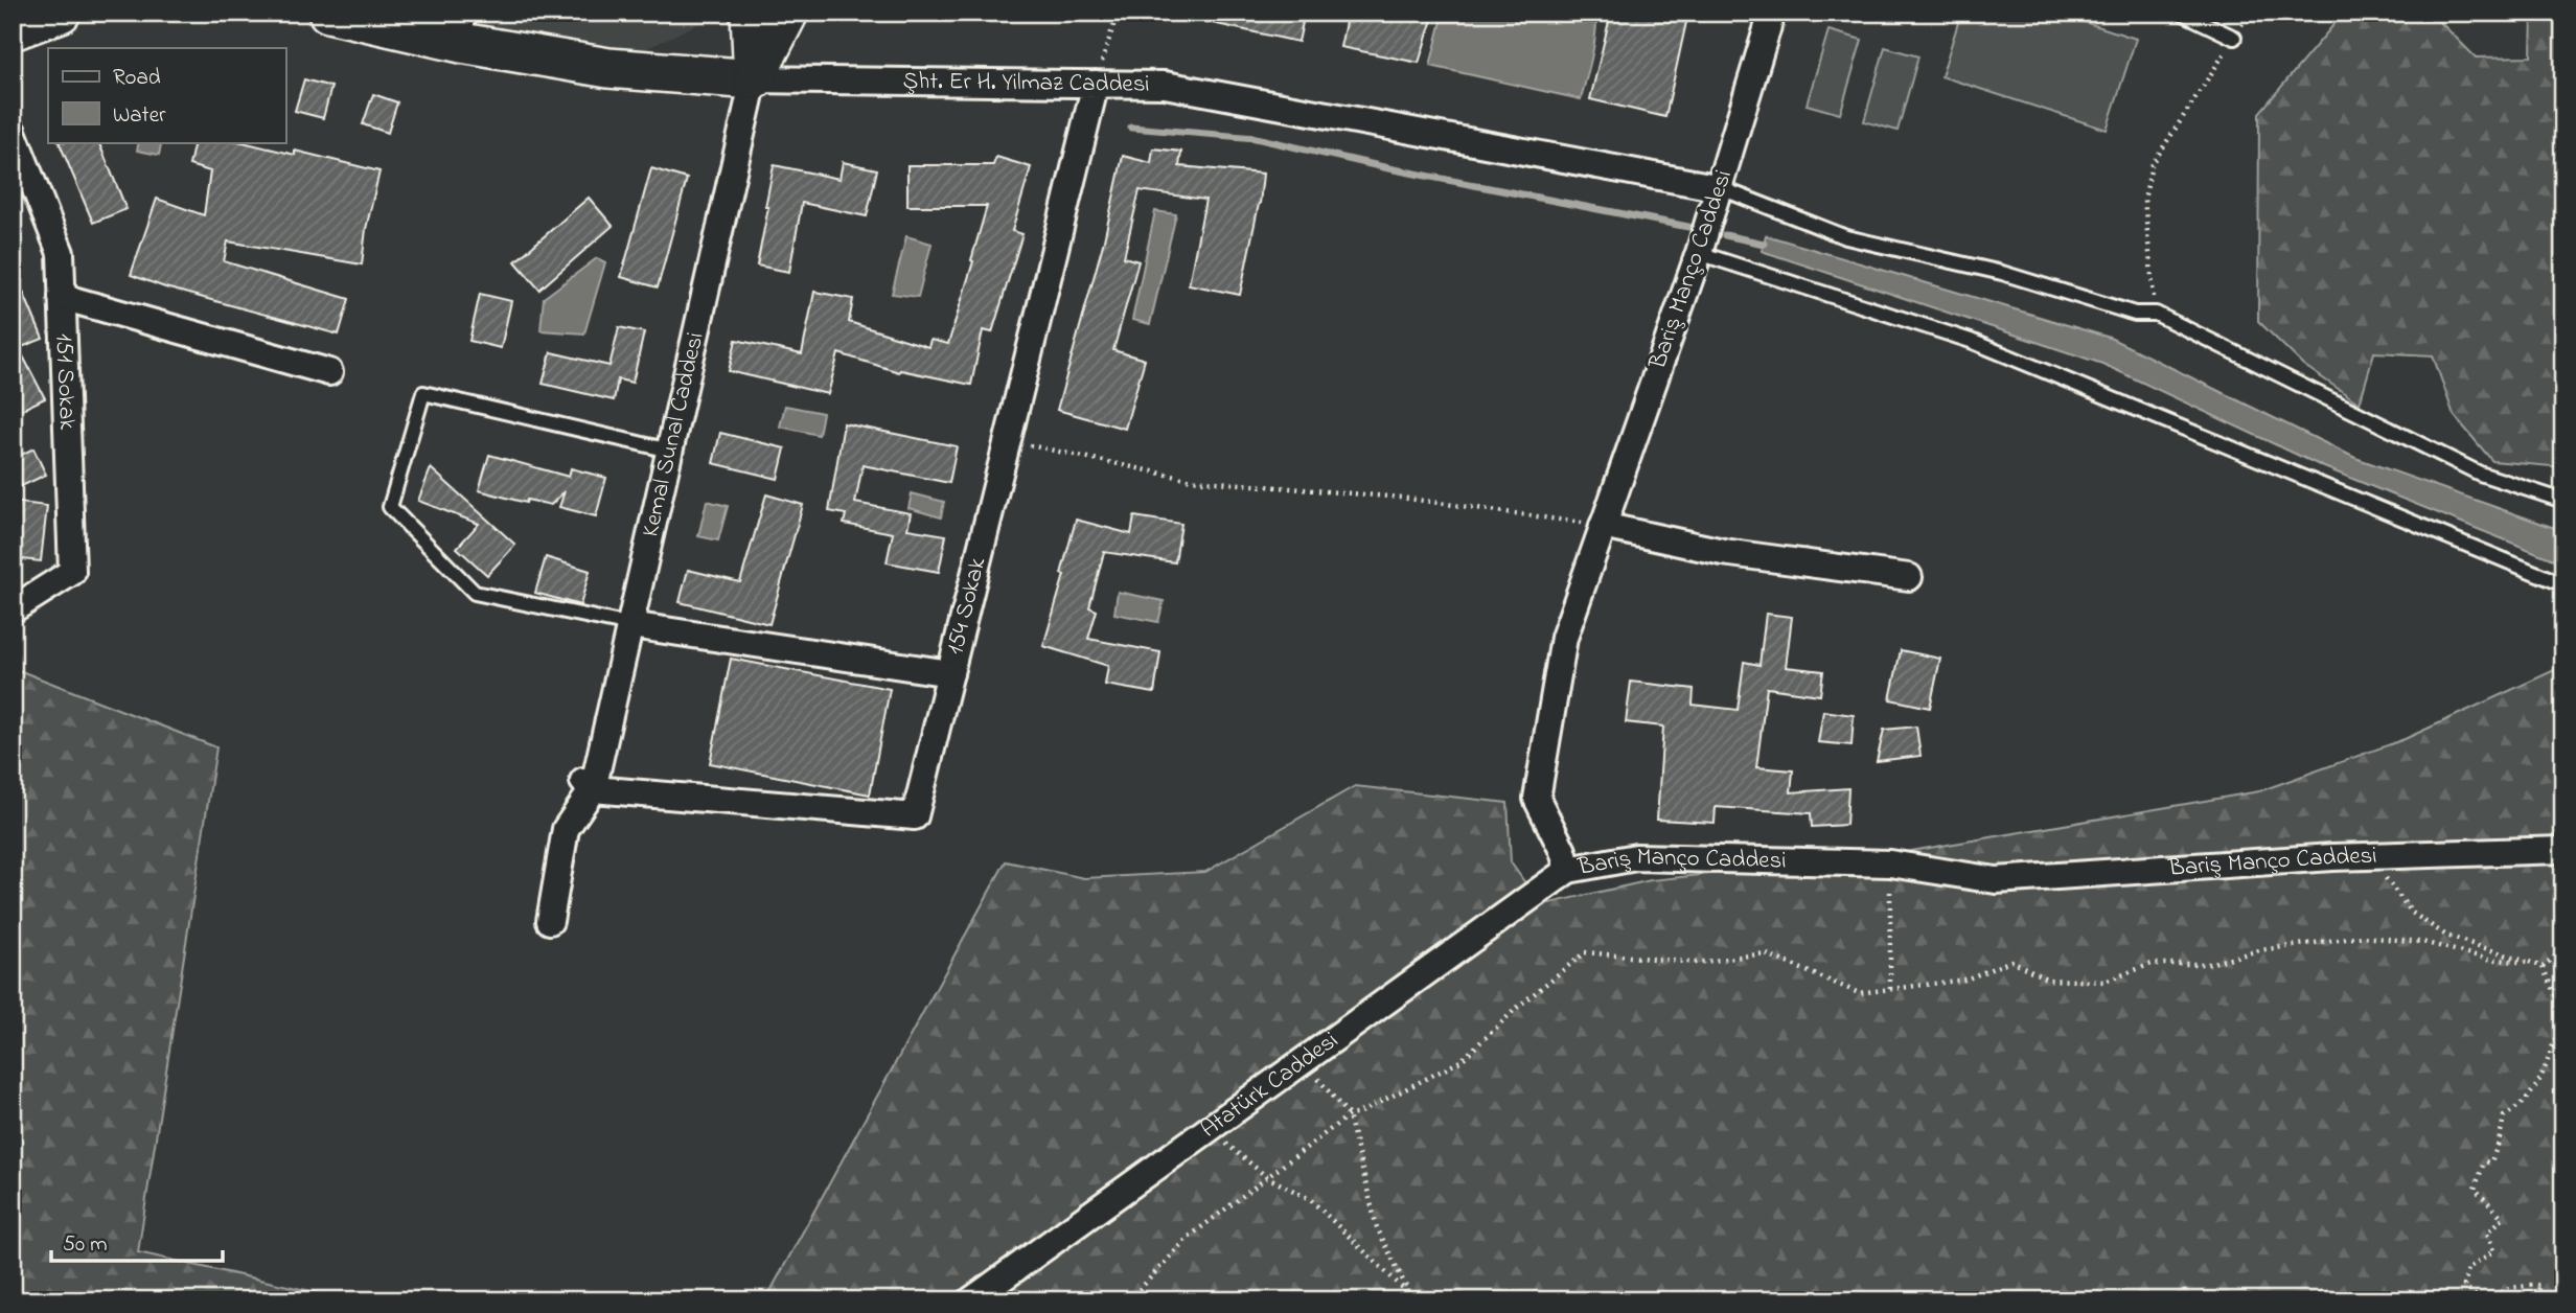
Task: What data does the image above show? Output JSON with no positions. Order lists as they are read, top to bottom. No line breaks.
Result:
{"streets":{"street":["Şht. Er H. Yilmaz Caddesi","Bariş Manço Caddesi","151 Sokak","Kemal Sunal Caddesi","154 Sokak","Atatürk Caddesi"]},"crossings":[["Şht. Er H. Yilmaz Caddesi","Bariş Manço Caddesi"],["Şht. Er H. Yilmaz Caddesi","Kemal Sunal Caddesi"],["Şht. Er H. Yilmaz Caddesi","154 Sokak"],["Bariş Manço Caddesi","Atatürk Caddesi"],["Kemal Sunal Caddesi","154 Sokak"]],"legend":["Road","Water"],"scale_bar":"50 m"}
